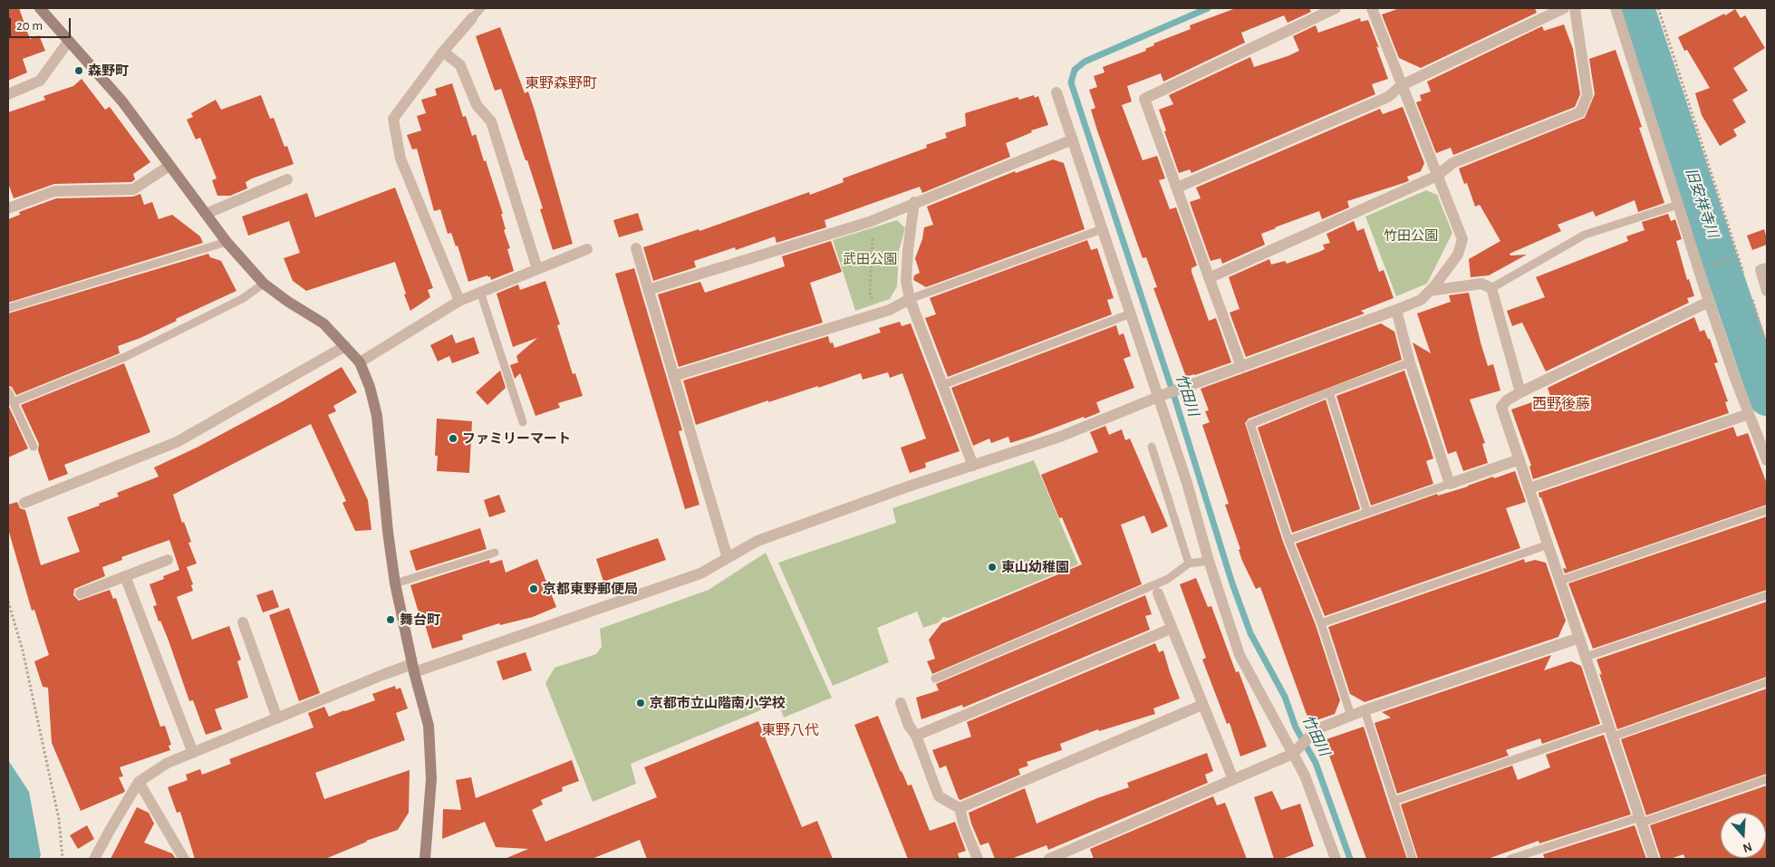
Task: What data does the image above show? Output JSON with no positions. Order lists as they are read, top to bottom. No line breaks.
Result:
{"districts":["東野森野町","西野後藤","東野八代"],"water":["旧安祥寺川","竹田川"],"parks":["竹田公園","武田公園"],"places":["森野町","ファミリーマート","東山幼稚園","京都東野郵便局","舞台町","京都市立山階南小学校"],"scale_bar":"20 m","north":"bottom"}
